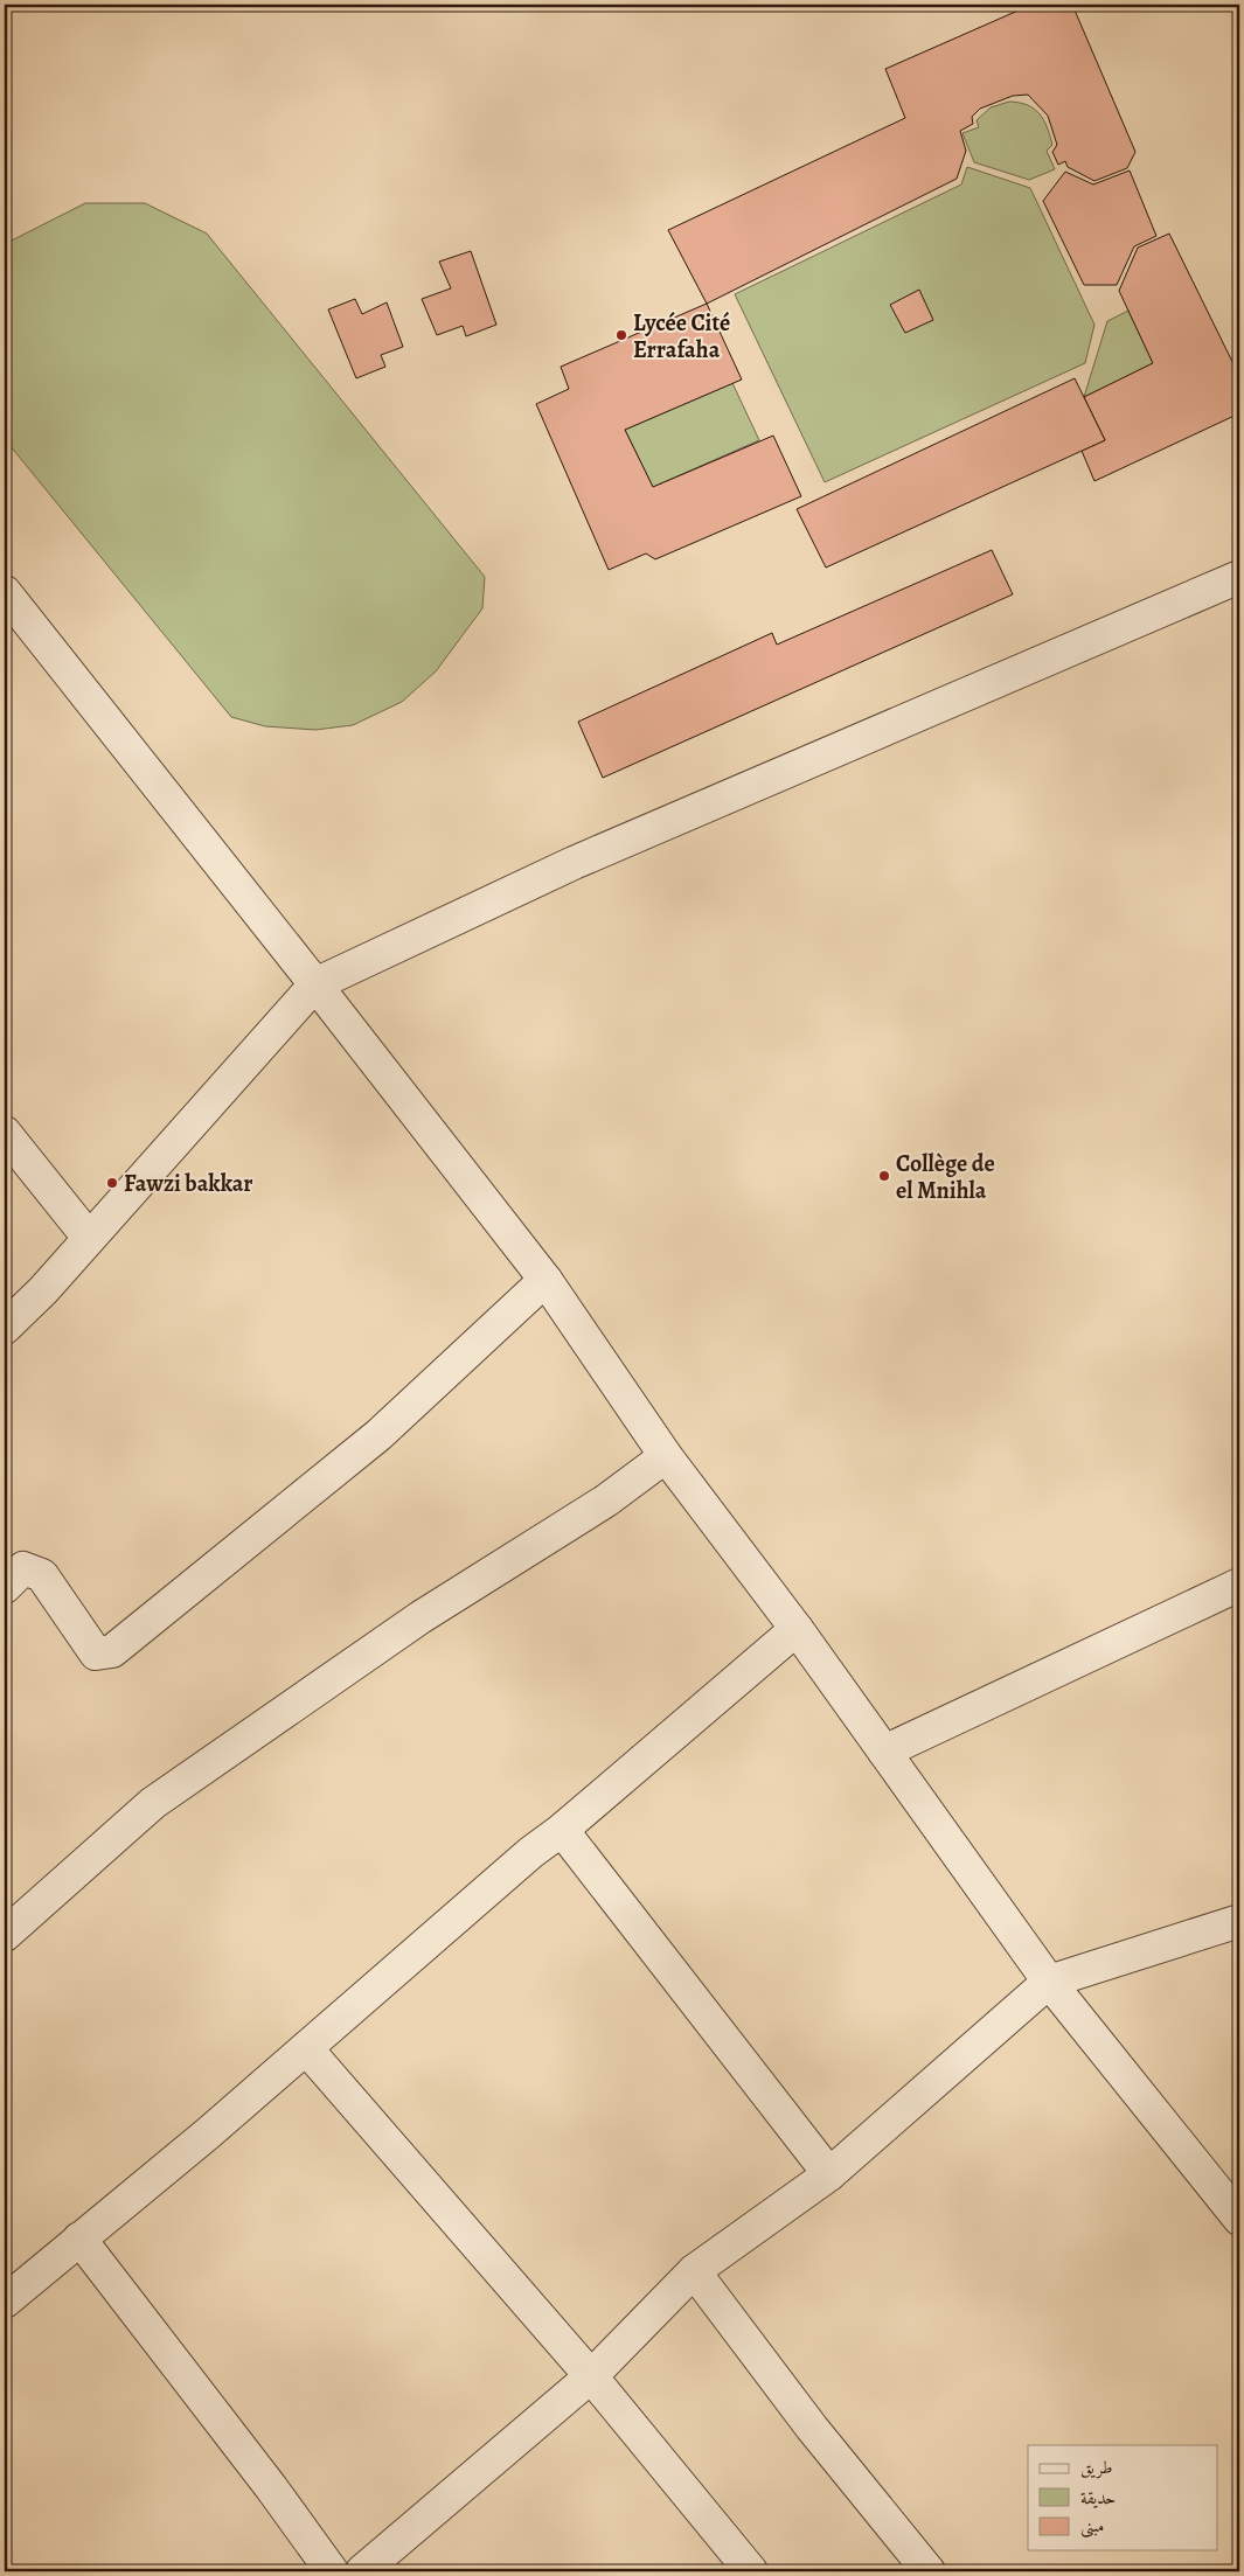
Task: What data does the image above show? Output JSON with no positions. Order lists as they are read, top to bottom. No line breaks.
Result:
{"places":["Lycée Cité Errafaha","Collège de el Mnihla","Fawzi bakkar"],"legend":["طريق","حديقة","مبنى"]}
